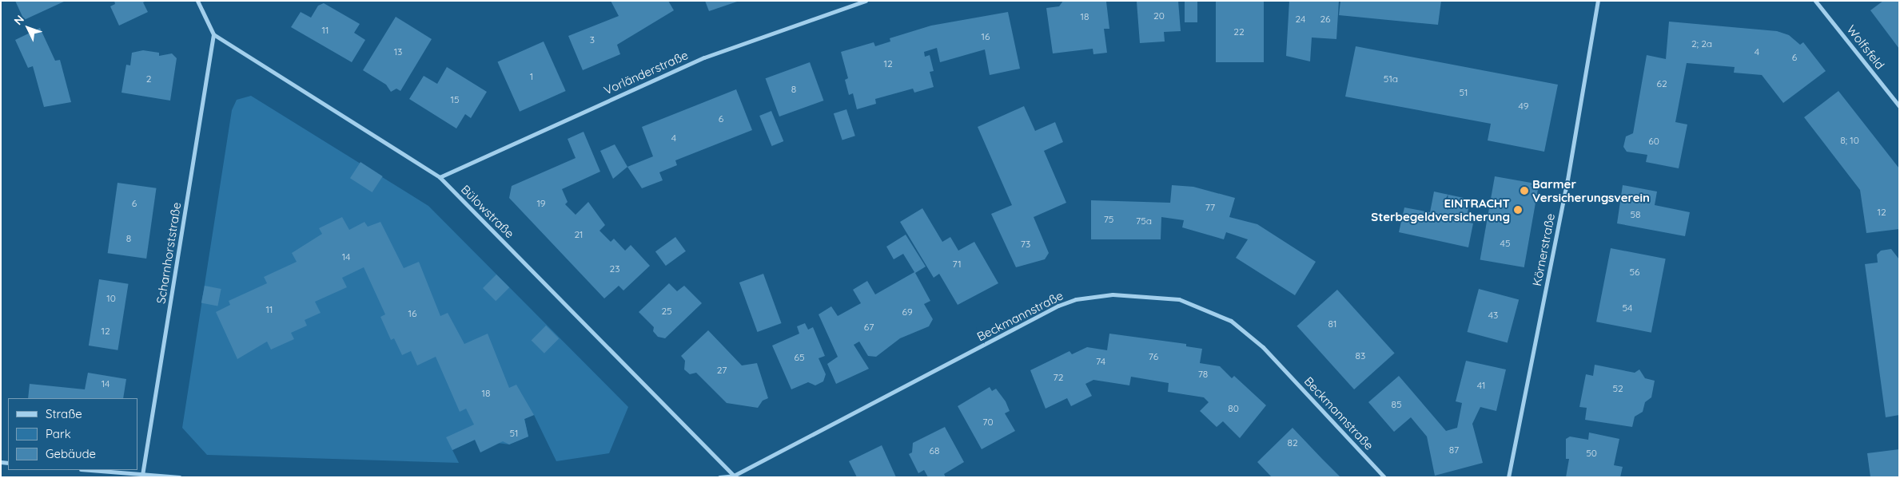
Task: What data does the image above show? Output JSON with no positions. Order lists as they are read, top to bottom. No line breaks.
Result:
{"streets":{"street":["Wolfsfeld","Vorländerstraße","Bülowstraße","Körnerstraße","Scharnhorststraße","Beckmannstraße"]},"crossings":[["Vorländerstraße","Bülowstraße"],["Bülowstraße","Scharnhorststraße"],["Bülowstraße","Beckmannstraße"]],"places":["Barmer Versicherungsverein","EINTRACHT Sterbegeldversicherung"],"house_numbers":["20","18","24","26","11","22","16","3","2; 2a","13","4","6","12","1","2","51a","62","8","51","15","49","6","4","8; 10","60","6","19","77","12","58","75","75a","21","8","45","73","14","71","23","56","10","54","11","25","69","16","43","81","67","12","83","76","65","74","27","78","72","14","41","52","18","85","80","70","51","82","87","68","50"],"legend":["Straße","Park","Gebäude"],"north":"top left"}
